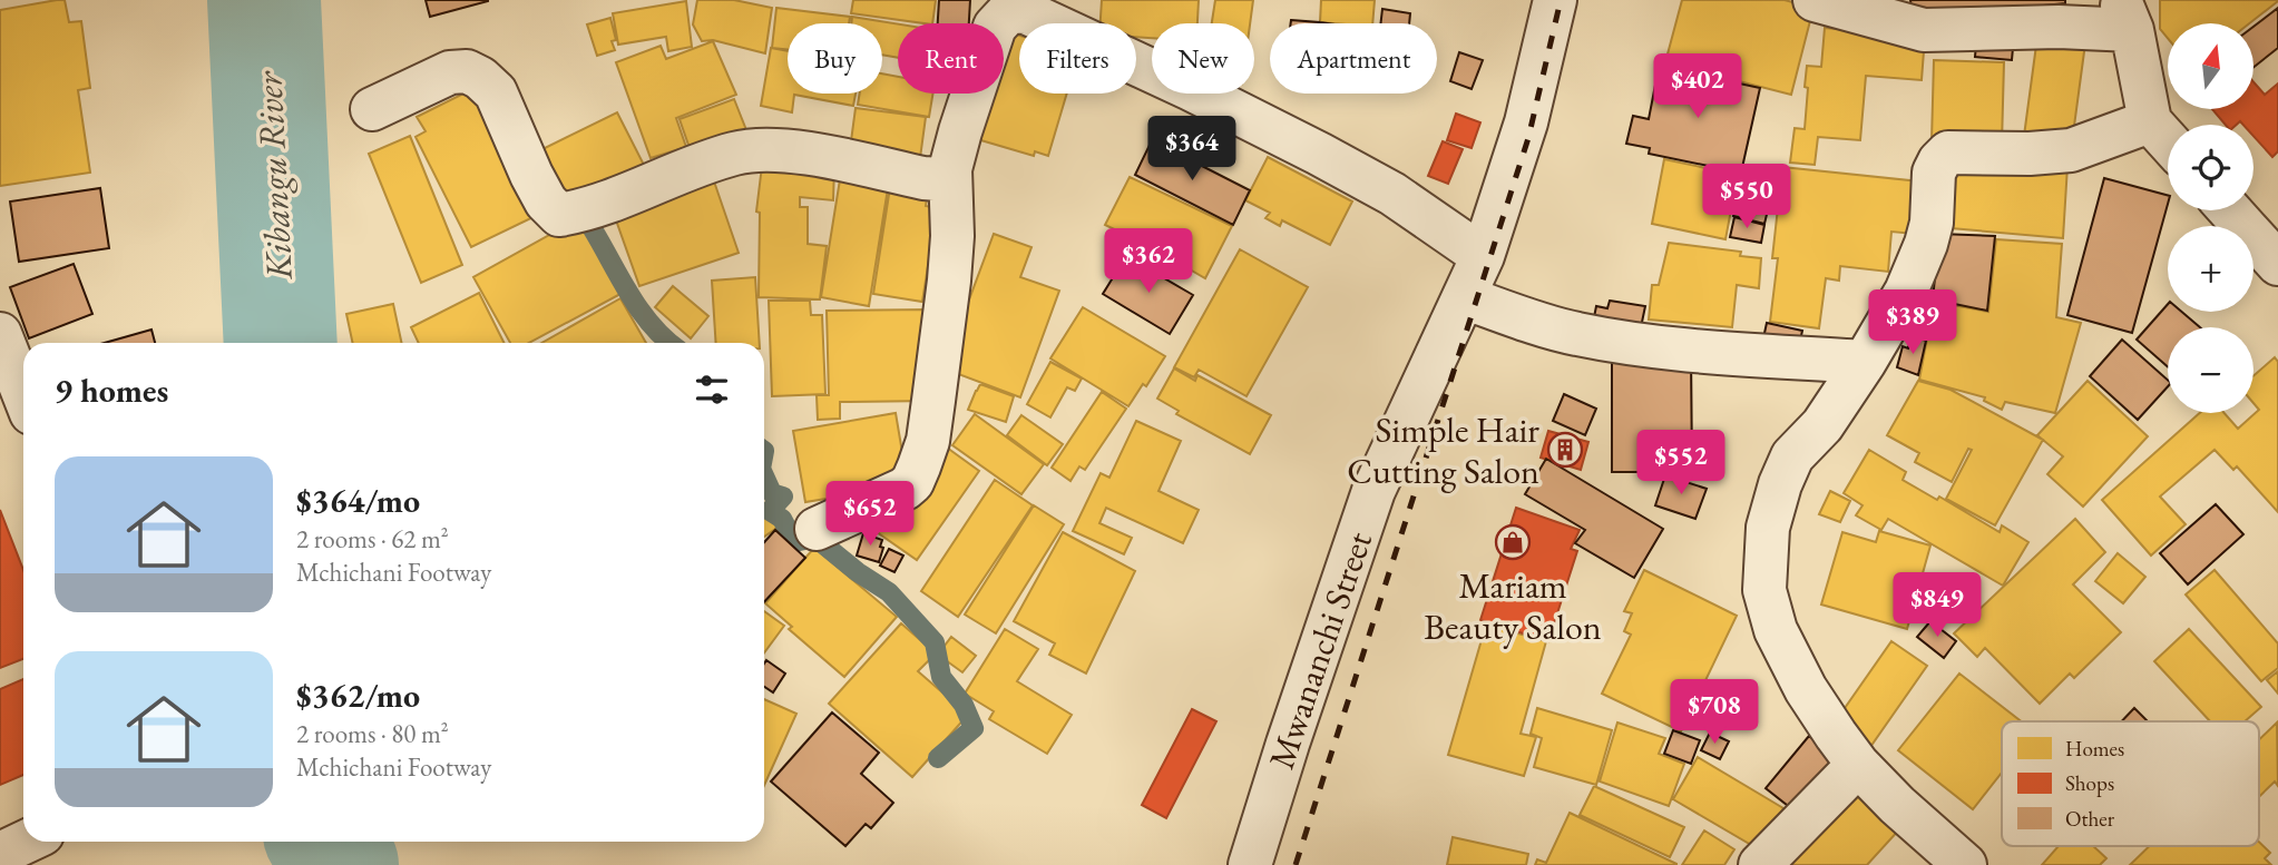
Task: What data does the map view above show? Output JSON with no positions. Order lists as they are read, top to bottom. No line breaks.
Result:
{"streets":{"street":["Mwananchi Street"]},"water":["Kibangu River"],"places":{"building":["Simple Hair Cutting Salon"],"shop":["Mariam Beauty Salon"]},"legend":["Homes","Shops","Other"],"north":"top","page":{"map_buttons":["+","−"],"chip":["Buy","Rent","Filters","New","Apartment"],"price":["$402","$364","$550","$362","$389","$552","$652","$849","$708"],"heading":"9 homes","list":[{"name":"$364/mo","note":"2 rooms · 62 m² · Mchichani Footway"},{"name":"$362/mo","note":"2 rooms · 80 m² · Mchichani Footway"}]}}
